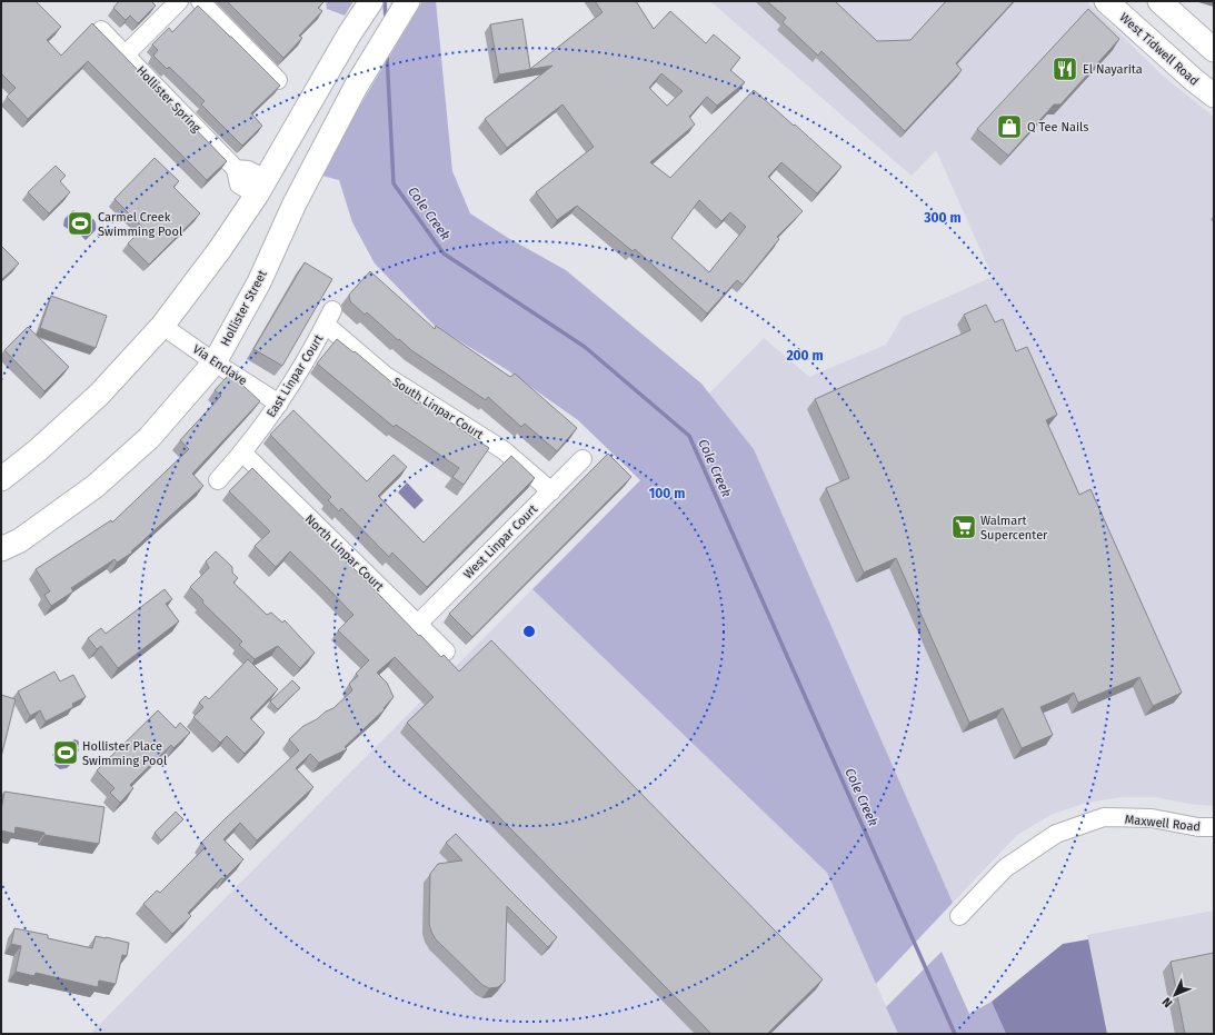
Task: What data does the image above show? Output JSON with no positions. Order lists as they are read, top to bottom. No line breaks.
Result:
{"streets":{"main road":["West Tidwell Road","Hollister Street"],"street":["Hollister Spring","Via Enclave","East Linpar Court","South Linpar Court","West Linpar Court","North Linpar Court","Maxwell Road"]},"crossings":[["Hollister Street","Via Enclave"],["Via Enclave","East Linpar Court"],["East Linpar Court","South Linpar Court"],["East Linpar Court","North Linpar Court"],["South Linpar Court","West Linpar Court"],["West Linpar Court","North Linpar Court"]],"water":["Cole Creek"],"places":{"restaurant":["El Nayarita"],"shop":["Q Tee Nails"],"sports":["Carmel Creek Swimming Pool","Hollister Place Swimming Pool"],"supermarket":["Walmart Supercenter"]},"north":"bottom left","rings":["300 m","200 m","100 m"]}
